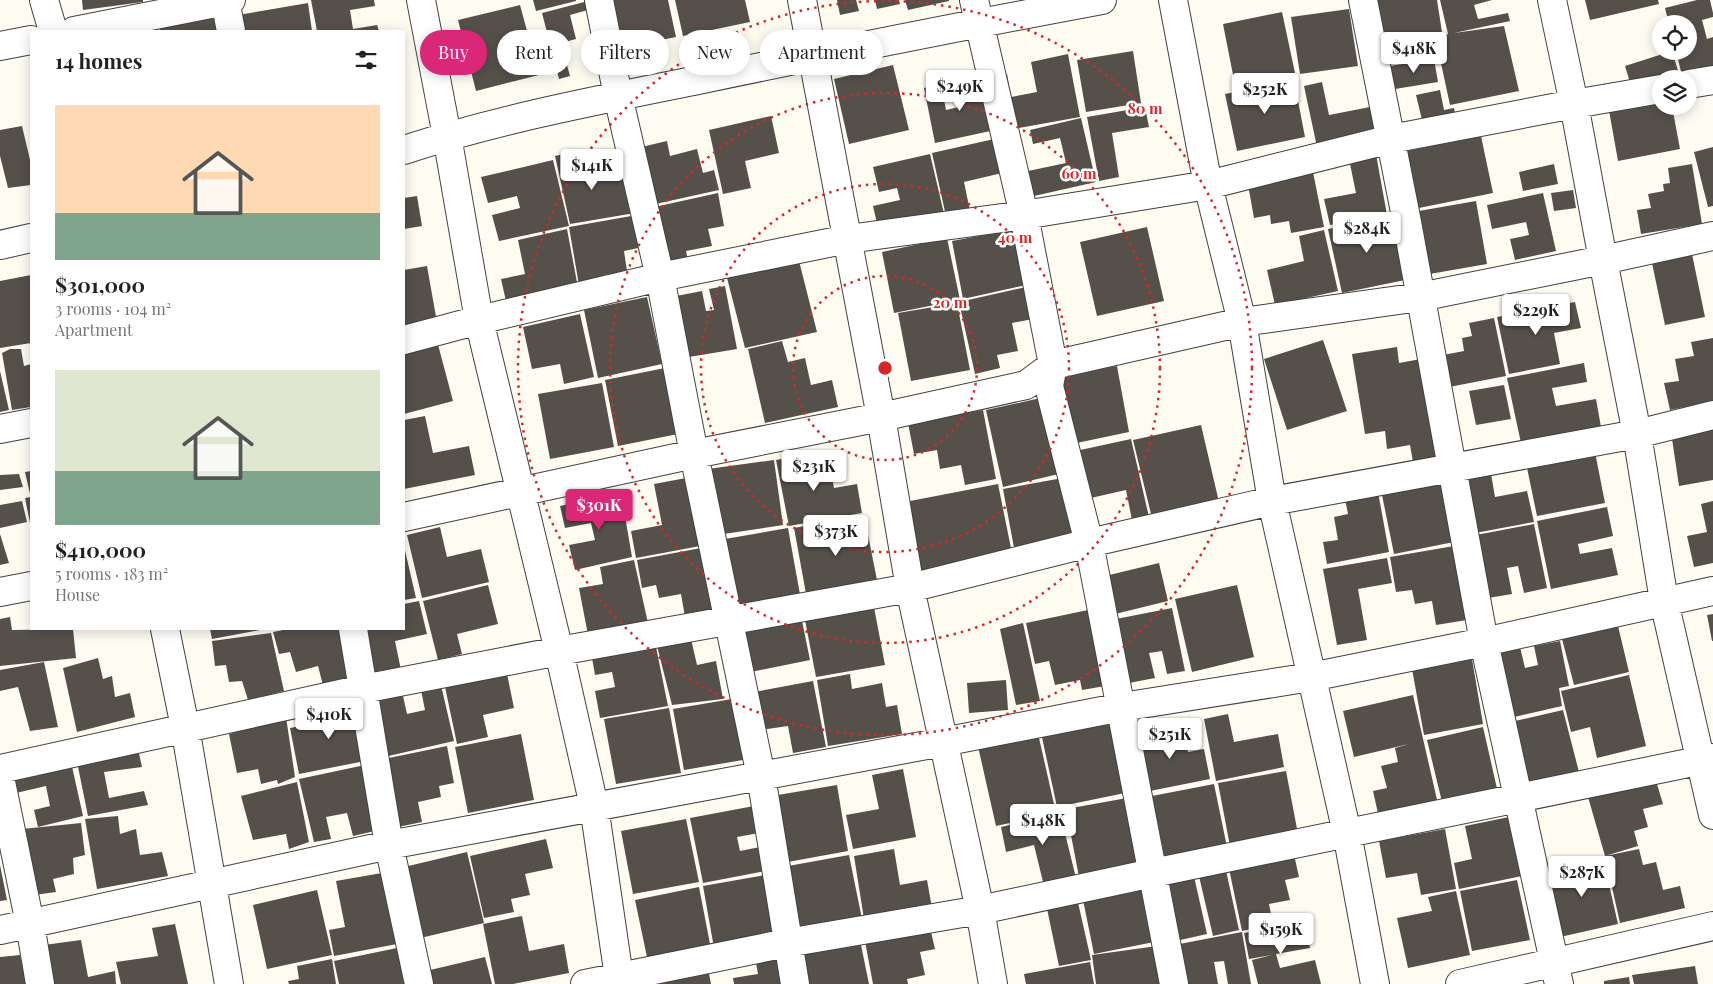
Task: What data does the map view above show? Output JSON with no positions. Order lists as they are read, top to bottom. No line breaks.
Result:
{"page":{"chip":["Buy","Rent","Filters","New","Apartment"],"heading":"14 homes","price":["$418K","$249K","$252K","$141K","$284K","$229K","$231K","$301K","$373K","$410K","$251K","$148K","$287K","$159K"],"list":[{"name":"$301,000","note":"3 rooms · 104 m² · Apartment"},{"name":"$410,000","note":"5 rooms · 183 m² · House"}]},"rings":["80 m","60 m","40 m","20 m"]}
